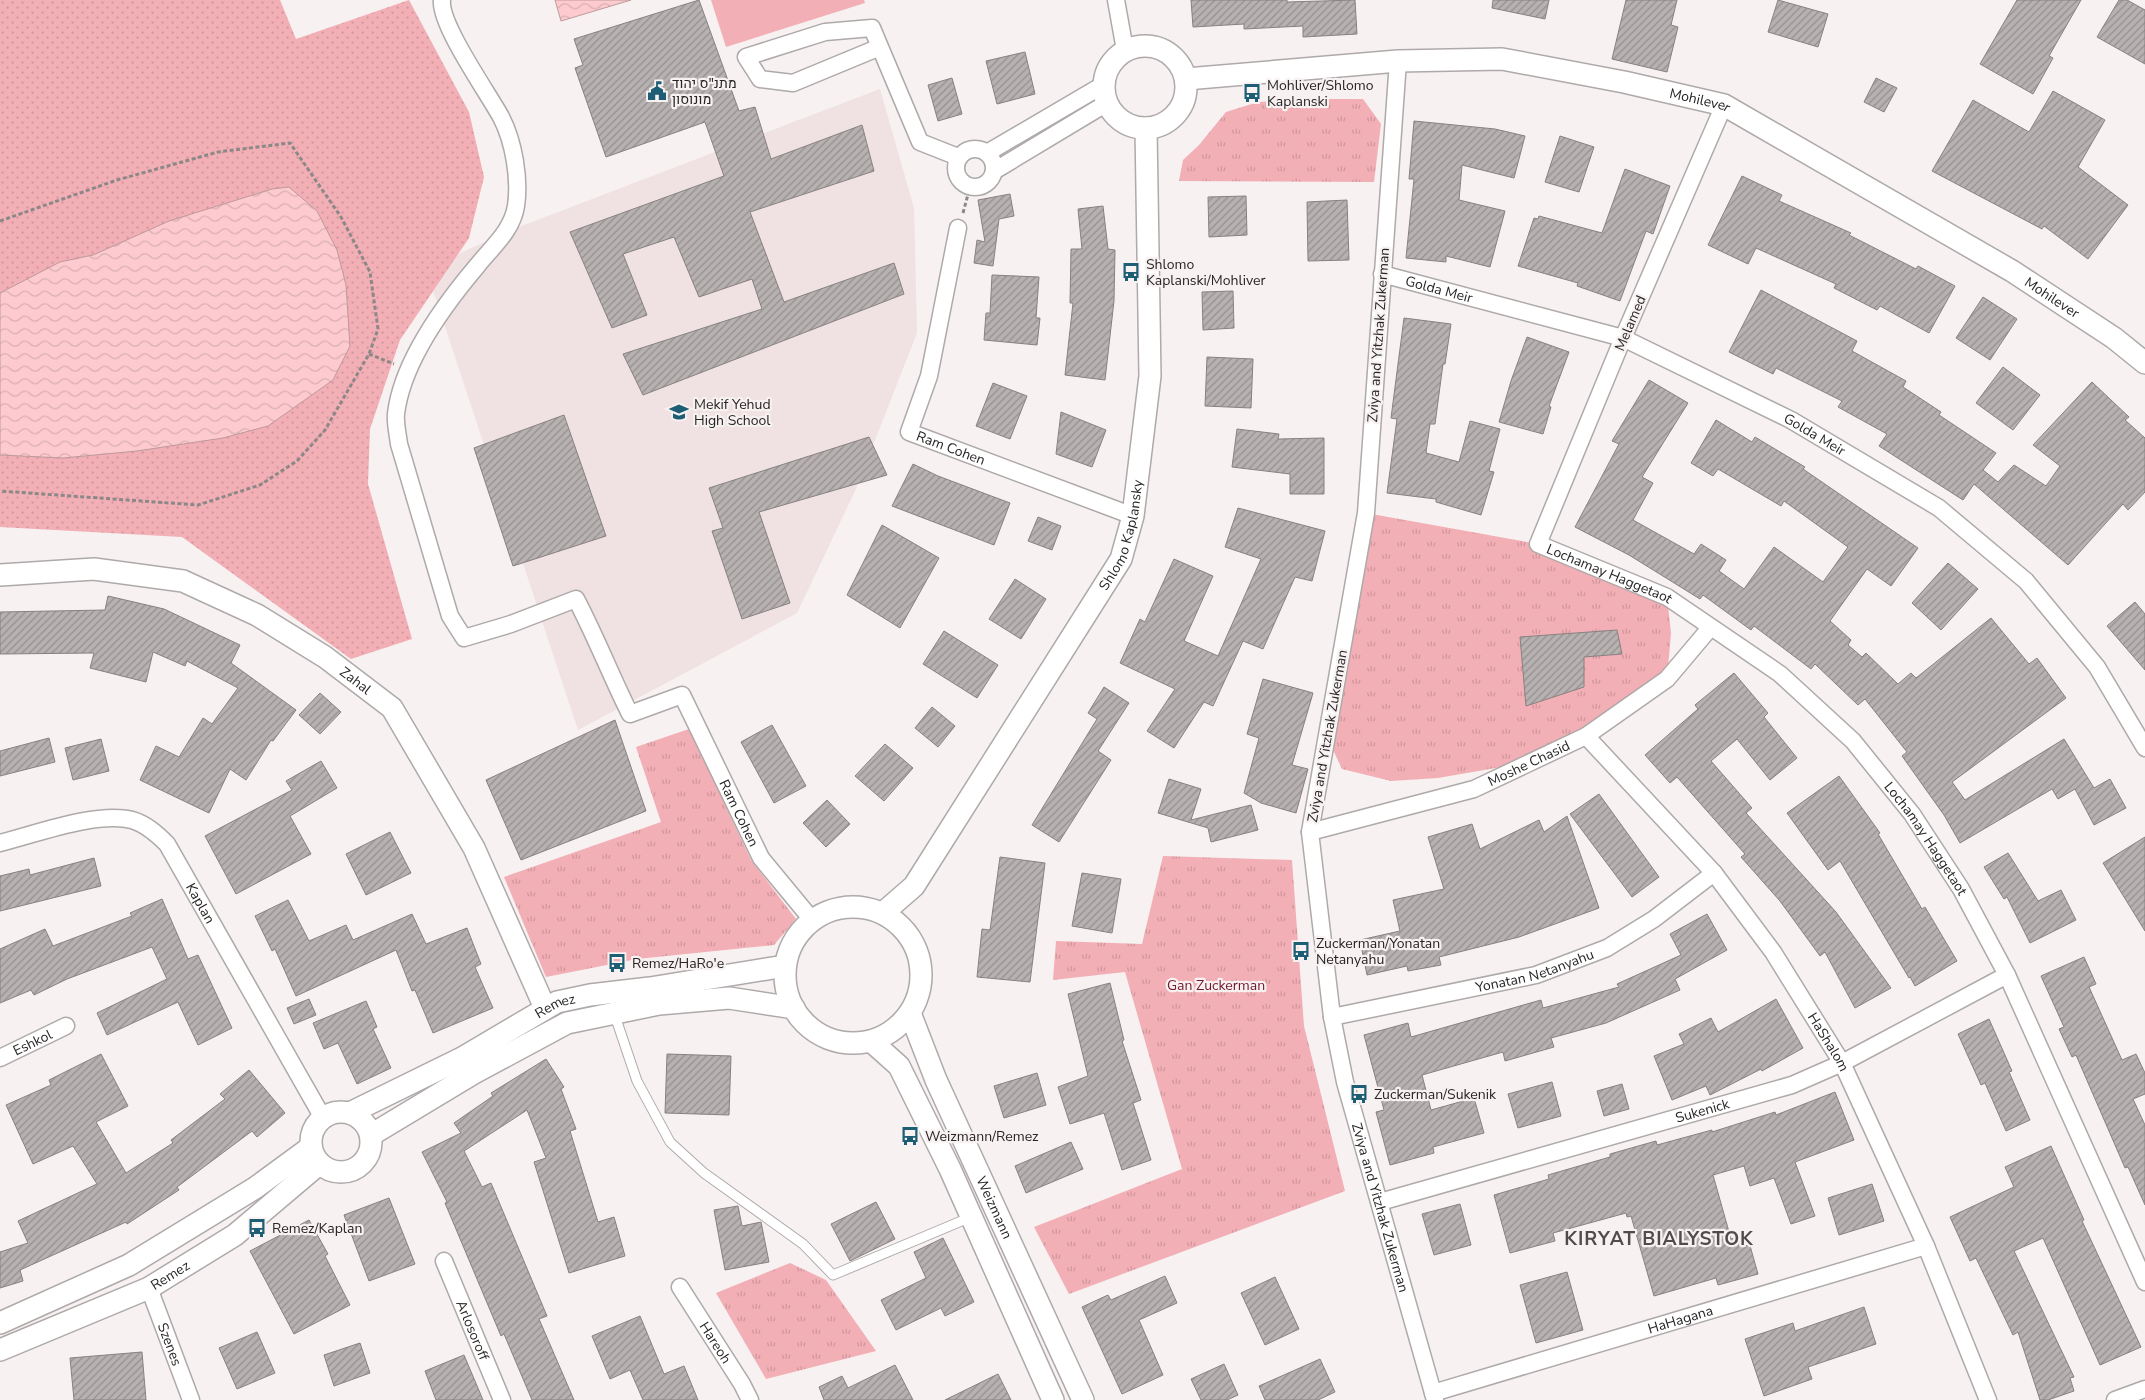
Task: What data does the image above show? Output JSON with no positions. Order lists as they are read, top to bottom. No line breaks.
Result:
{"streets":{"street":["Mohilever","Golda Meir","Melamed","Zviya and Yitzhak Zukerman","Ram Cohen","Shlomo Kaplansky","Lochamay Haggetaot","Zahal","Moshe Chasid","Kaplan","Yonatan Netanyahu","Remez","Eshkol","HaShalom","Sukenick","Weizmann","HaHagana","Arlosoroff","Hareoh","Szenes"]},"crossings":[["Mohilever","Melamed"],["Mohilever","Zviya and Yitzhak Zukerman"],["Mohilever","Shlomo Kaplansky"],["Golda Meir","Melamed"],["Golda Meir","Zviya and Yitzhak Zukerman"],["Melamed","Lochamay Haggetaot"],["Zviya and Yitzhak Zukerman","Moshe Chasid"],["Zviya and Yitzhak Zukerman","Yonatan Netanyahu"],["Zviya and Yitzhak Zukerman","Sukenick"],["Zviya and Yitzhak Zukerman","HaHagana"],["Ram Cohen","Shlomo Kaplansky"],["Ram Cohen","Remez"],["Ram Cohen","Weizmann"],["Lochamay Haggetaot","Moshe Chasid"],["Lochamay Haggetaot","Sukenick"],["Zahal","Remez"],["Moshe Chasid","HaShalom"],["Kaplan","Remez"],["Yonatan Netanyahu","HaShalom"],["Remez","Weizmann"],["Remez","Szenes"],["HaShalom","Sukenick"],["HaShalom","HaHagana"]],"districts":["KIRYAT BIALYSTOK"],"parks":["Gan Zuckerman"],"places":{"public building":["מתנ\"ס יהוד מונוסון"],"bus stop":["Mohliver/Shlomo Kaplanski","Shlomo Kaplanski/Mohliver","Zuckerman/Yonatan Netanyahu","Remez/HaRo'e","Zuckerman/Sukenik","Weizmann/Remez","Remez/Kaplan"],"school or university":["Mekif Yehud High School"]}}
